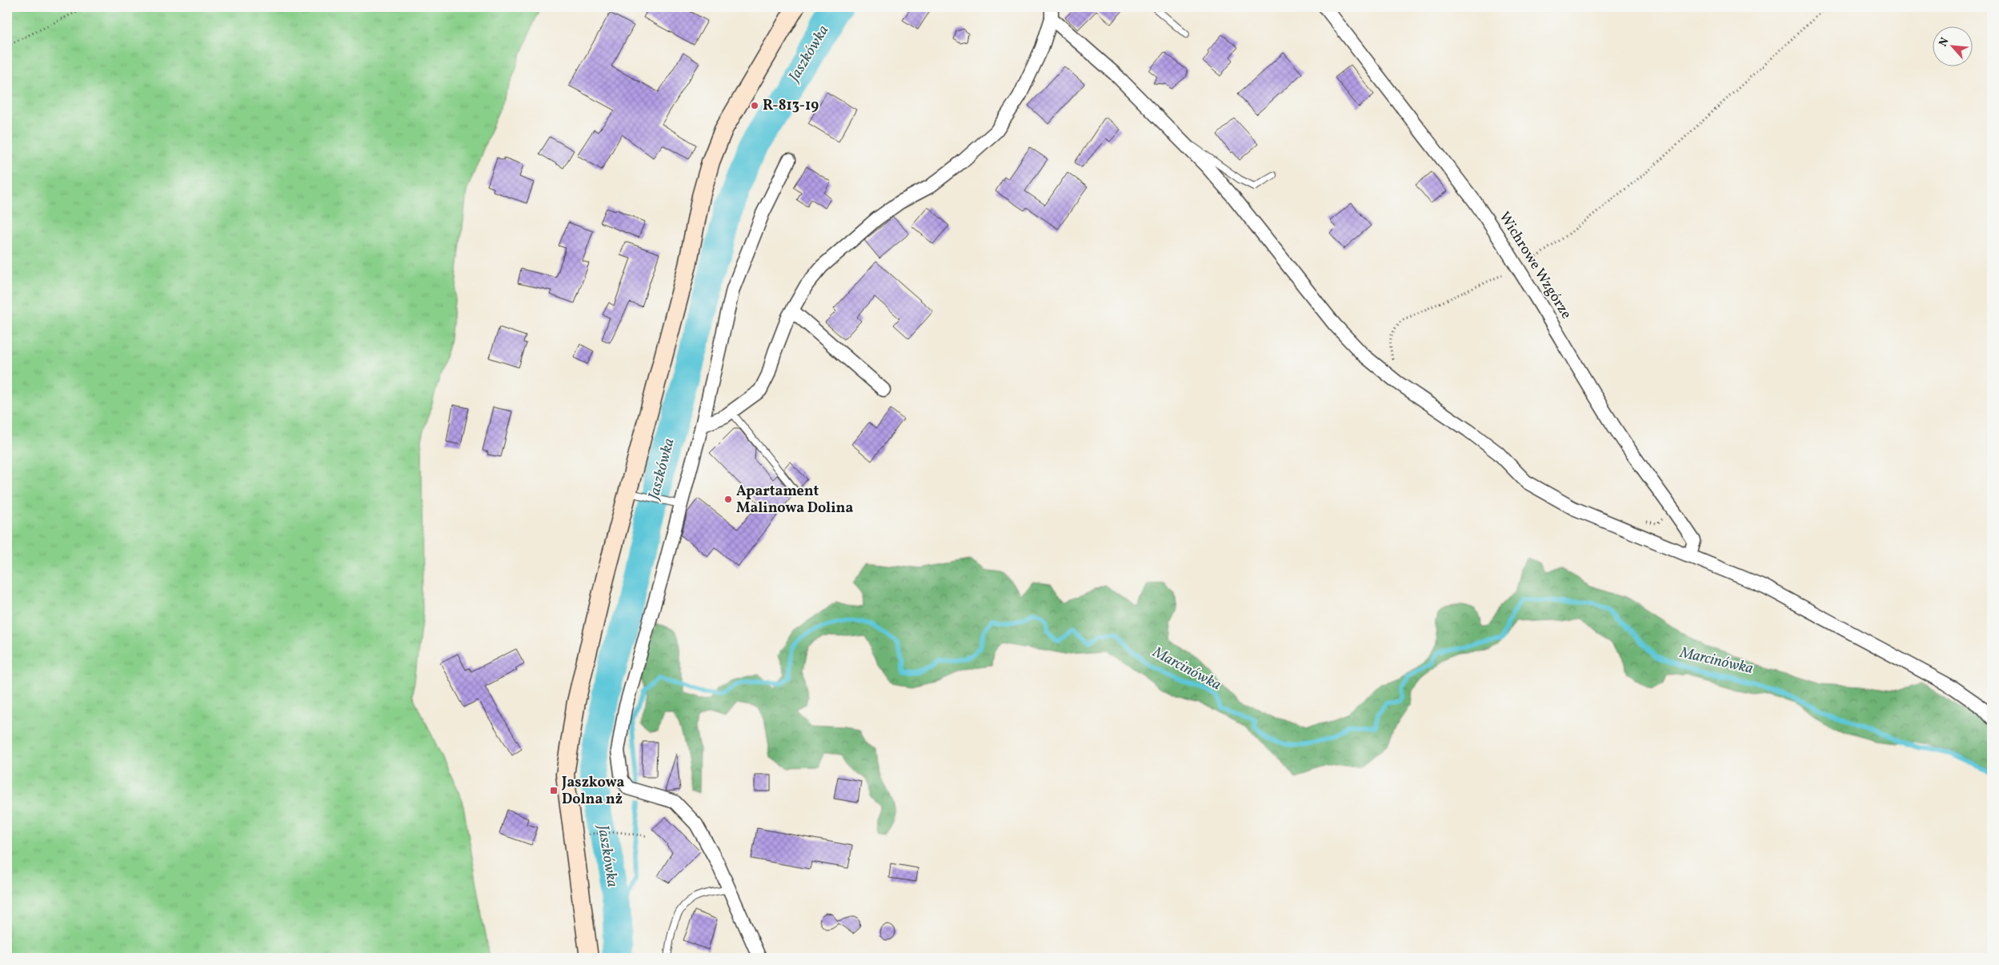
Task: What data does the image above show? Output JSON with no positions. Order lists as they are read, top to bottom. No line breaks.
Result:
{"streets":{"street":["Wichrowe Wzgórze"]},"water":["Jaszkówka","Marcinówka"],"places":{"other":["R-813-19","Apartament Malinowa Dolina"],"transit":["Jaszkowa Dolna nż"]},"north":"top left"}
